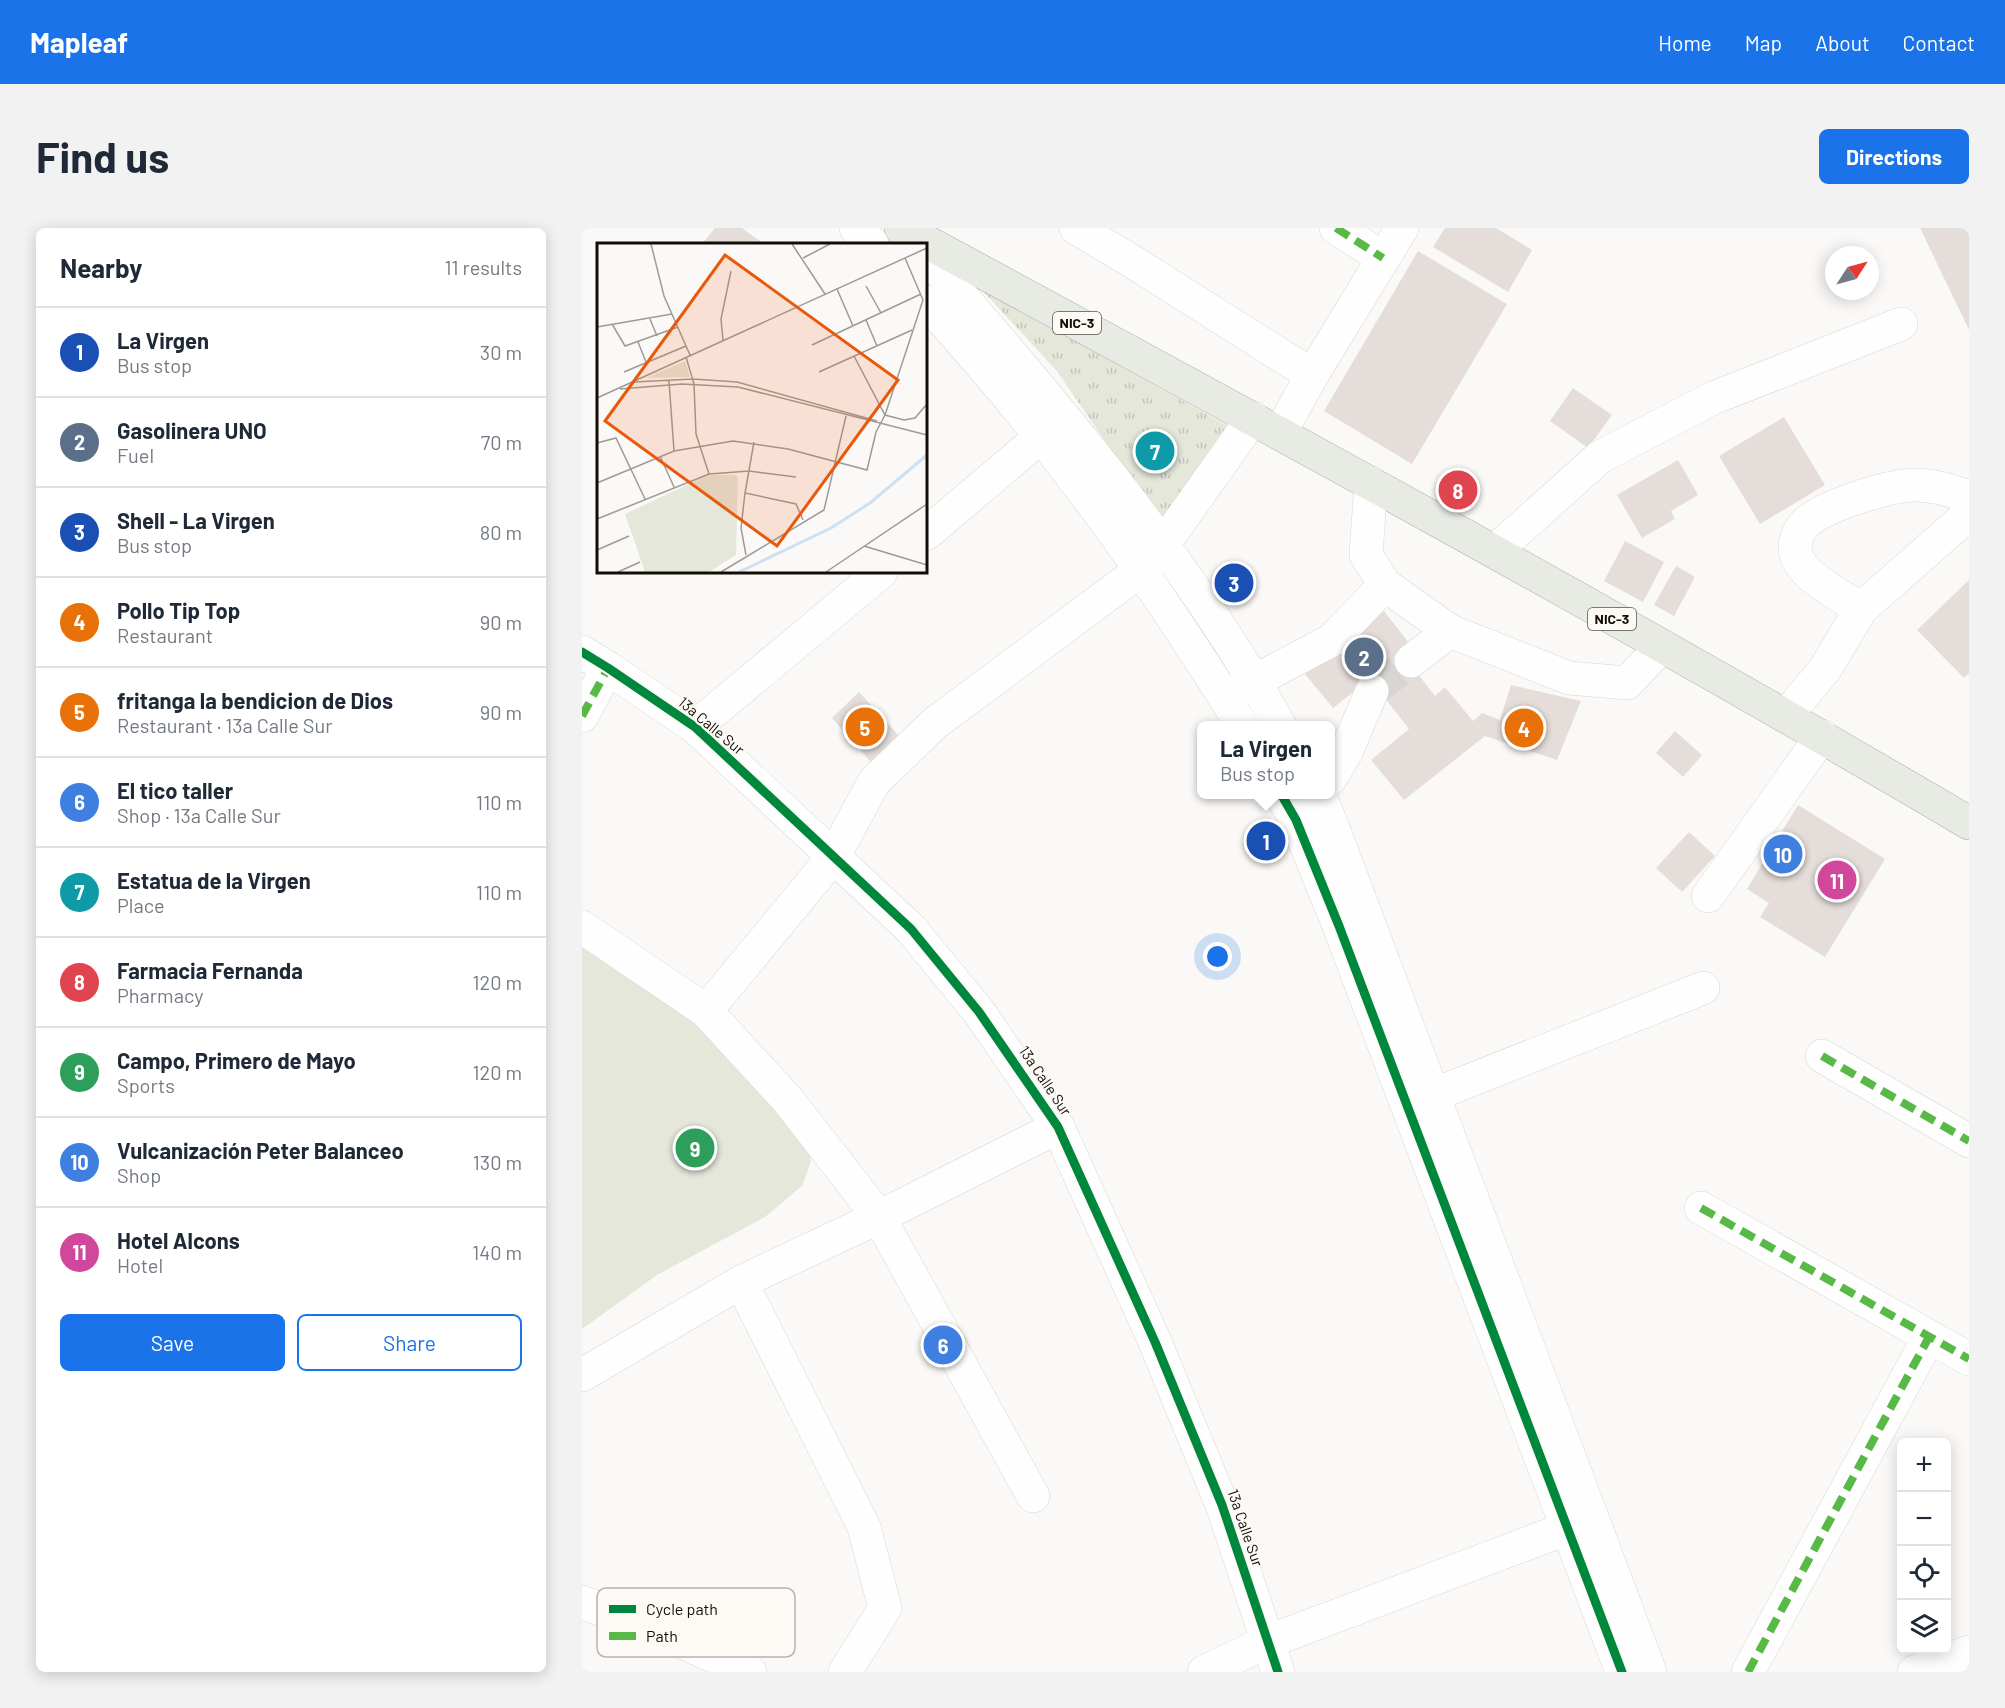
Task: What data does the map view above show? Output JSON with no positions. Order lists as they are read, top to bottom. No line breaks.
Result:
{"streets":{"main road":["NIC-3"],"street":["13a Calle Sur"]},"legend":["Cycle path","Path"],"north":"top right","page":{"header":"Mapleaf","nav":["Home","Map","About","Contact"],"buttons":["Directions",["Save","Share"]],"title":"Find us","heading":["Nearby","11 results"],"list":[{"mark":"1","name":"La Virgen","note":"Bus stop","value":"30 m"},{"mark":"2","name":"Gasolinera UNO","note":"Fuel","value":"70 m"},{"mark":"3","name":"Shell - La Virgen","note":"Bus stop","value":"80 m"},{"mark":"4","name":"Pollo Tip Top","note":"Restaurant","value":"90 m"},{"mark":"5","name":"fritanga la bendicion de Dios","note":"Restaurant · 13a Calle Sur","value":"90 m"},{"mark":"6","name":"El tico taller","note":"Shop · 13a Calle Sur","value":"110 m"},{"mark":"7","name":"Estatua de la Virgen","note":"Place","value":"110 m"},{"mark":"8","name":"Farmacia Fernanda","note":"Pharmacy","value":"120 m"},{"mark":"9","name":"Campo, Primero de Mayo","note":"Sports","value":"120 m"},{"mark":"10","name":"Vulcanización Peter Balanceo","note":"Shop","value":"130 m"},{"mark":"11","name":"Hotel Alcons","note":"Hotel","value":"140 m"}],"pins":["7","8","3","2","5","4","1","10","11","9","6"],"popup":["La Virgen","Bus stop"],"map_buttons":["+","−"]}}
